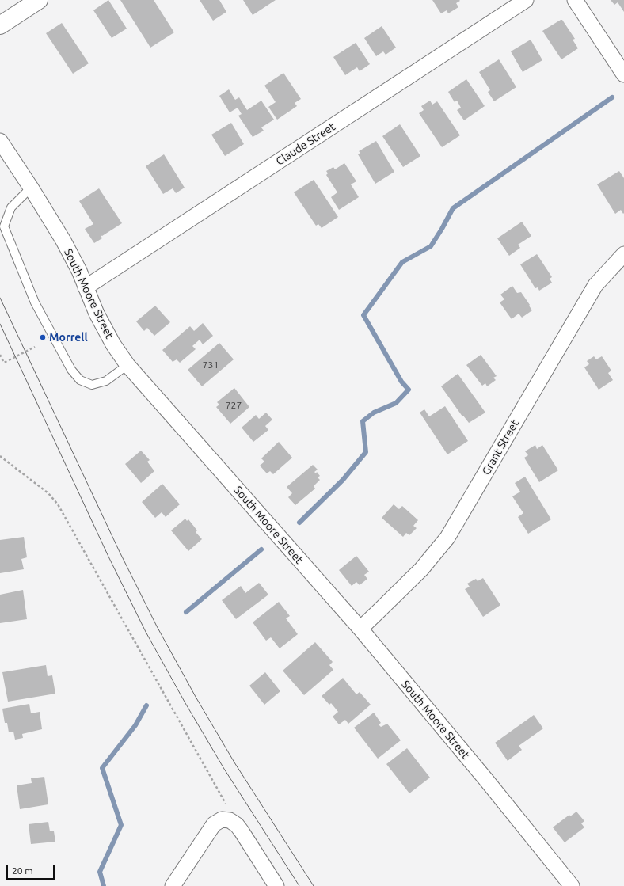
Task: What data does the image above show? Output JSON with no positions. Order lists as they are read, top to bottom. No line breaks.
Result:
{"streets":{"street":["Claude Street","South Moore Street","Grant Street"]},"crossings":[["Claude Street","South Moore Street"],["South Moore Street","Grant Street"]],"places":["Morrell"],"house_numbers":["731","727"],"scale_bar":"20 m"}
